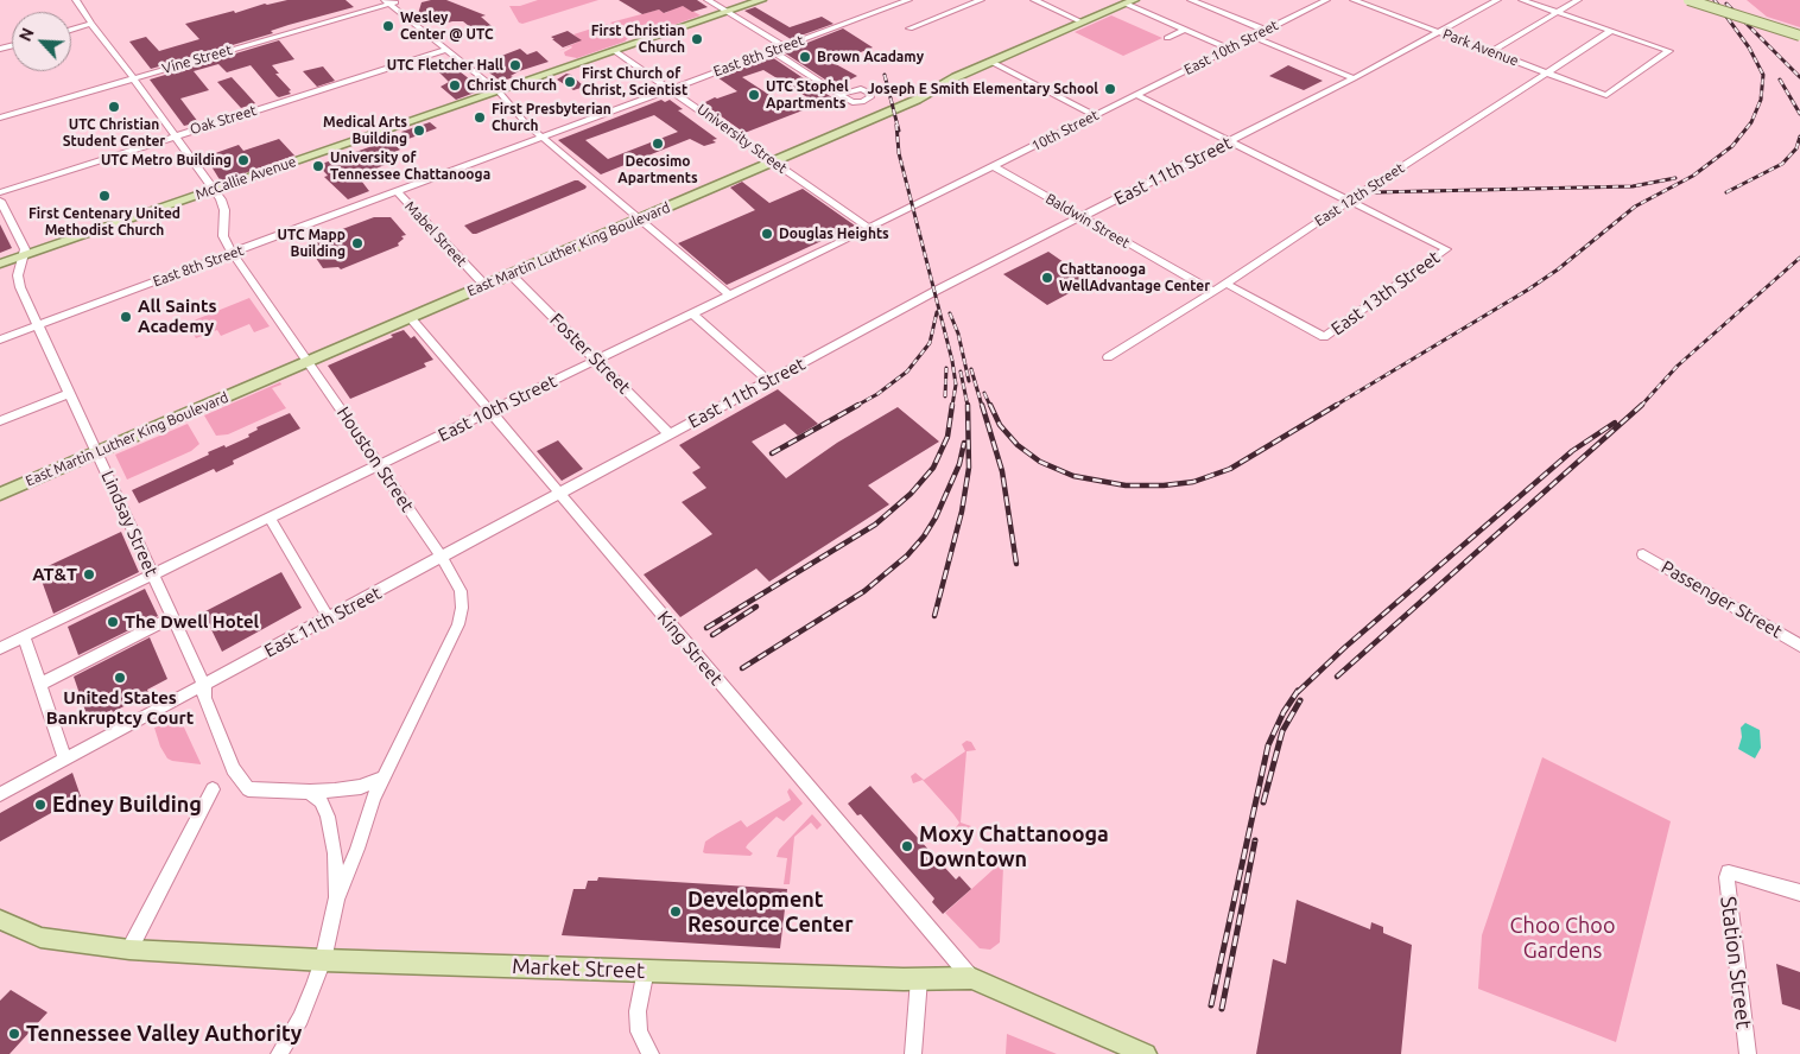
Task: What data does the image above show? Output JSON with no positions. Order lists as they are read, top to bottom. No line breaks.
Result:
{"streets":{"main road":["McCallie Avenue","East Martin Luther King Boulevard","Market Street"],"street":["East 10th Street","Park Avenue","East 8th Street","Vine Street","Oak Street","10th Street","University Street","East 11th Street","East 12th Street","Baldwin Street","Mabel Street","East 13th Street","Foster Street","Houston Street","Lindsay Street","Passenger Street","King Street","Station Street"]},"crossings":[["East 10th Street","10th Street"],["East 10th Street","University Street"],["East 10th Street","Baldwin Street"],["East 10th Street","Foster Street"],["East 10th Street","Houston Street"],["East 10th Street","Lindsay Street"],["East 10th Street","King Street"],["Park Avenue","East 11th Street"],["Park Avenue","East 12th Street"],["East 8th Street","University Street"],["East 8th Street","Mabel Street"],["East 8th Street","Houston Street"],["East 8th Street","Lindsay Street"],["Vine Street","Houston Street"],["Oak Street","Houston Street"],["10th Street","Baldwin Street"],["University Street","McCallie Avenue"],["University Street","East Martin Luther King Boulevard"],["East 11th Street","Baldwin Street"],["East 11th Street","Foster Street"],["East 11th Street","Houston Street"],["East 11th Street","Lindsay Street"],["East 11th Street","King Street"],["McCallie Avenue","Houston Street"],["McCallie Avenue","Lindsay Street"],["East 12th Street","Baldwin Street"],["East 12th Street","East 13th Street"],["Mabel Street","East Martin Luther King Boulevard"],["East Martin Luther King Boulevard","Foster Street"],["East Martin Luther King Boulevard","Houston Street"],["East Martin Luther King Boulevard","Lindsay Street"],["East Martin Luther King Boulevard","King Street"],["Houston Street","Lindsay Street"],["Houston Street","Market Street"],["King Street","Market Street"]],"parks":["Choo Choo Gardens"],"places":["Wesley Center @ UTC","First Christian Church","Brown Acadamy","UTC Fletcher Hall","First Church of Christ, Scientist","Christ Church","Joseph E Smith Elementary School","UTC Stophel Apartments","UTC Christian Student Center","First Presbyterian Church","Medical Arts Building","Decosimo Apartments","UTC Metro Building","University of Tennessee Chattanooga","First Centenary United Methodist Church","Douglas Heights","UTC Mapp Building","Chattanooga WellAdvantage Center","All Saints Academy","AT&T","The Dwell Hotel","United States Bankruptcy Court","Edney Building","Moxy Chattanooga Downtown","Development Resource Center","Tennessee Valley Authority"],"north":"top left"}
